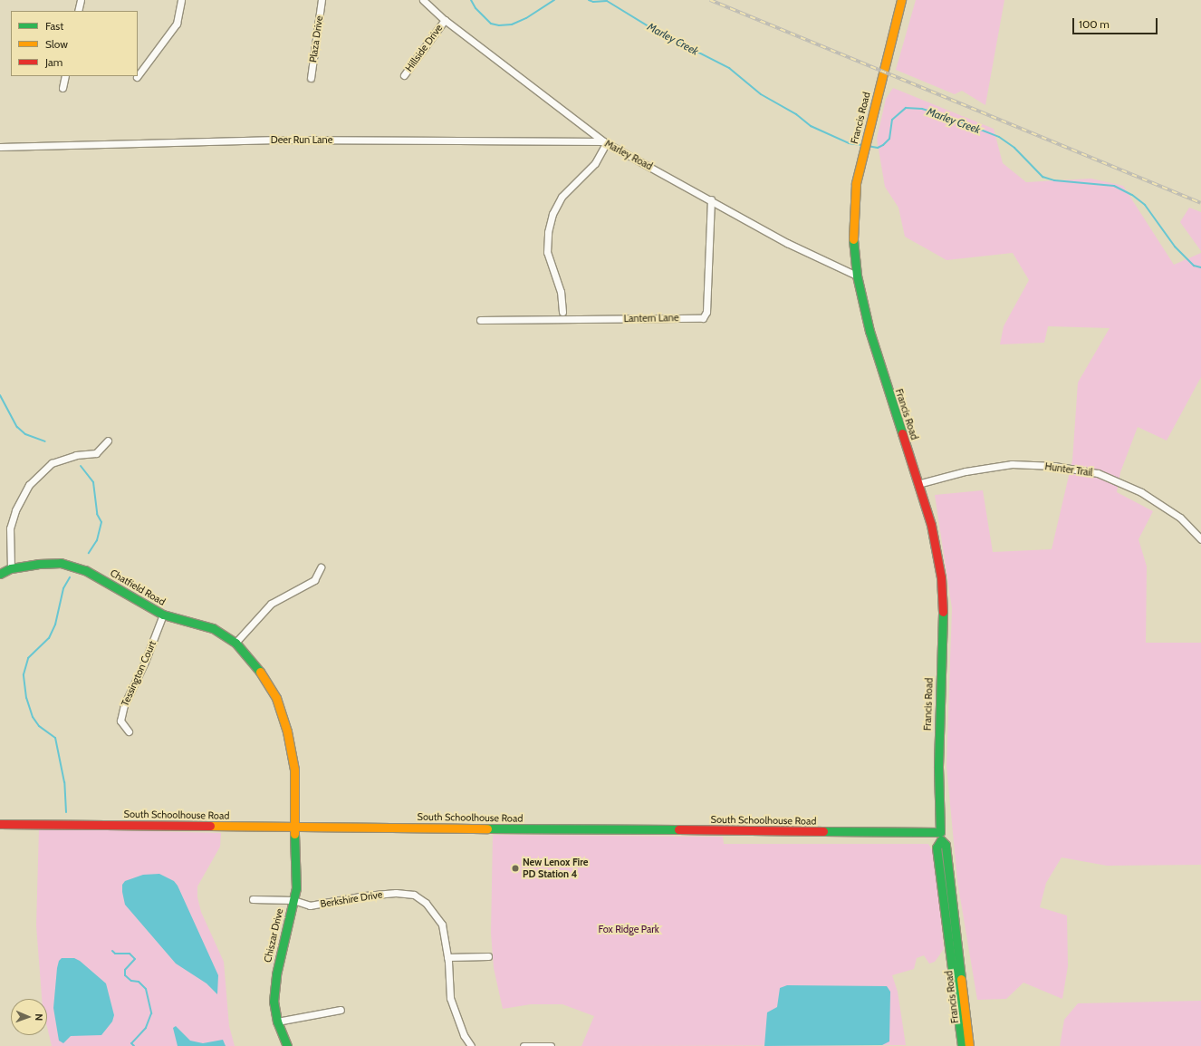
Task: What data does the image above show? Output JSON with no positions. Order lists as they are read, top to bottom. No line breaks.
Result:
{"streets":{"street":["Plaza Drive","Hillside Drive","Francis Road","Deer Run Lane","Marley Road","Lantern Lane","Hunter Trail","Chatfield Road","Tessington Court","South Schoolhouse Road","Berkshire Drive","Chiszar Drive"]},"crossings":[["Hillside Drive","Marley Road"],["Francis Road","Marley Road"],["Francis Road","Hunter Trail"],["Francis Road","South Schoolhouse Road"],["Deer Run Lane","Marley Road"],["Marley Road","Lantern Lane"],["Chatfield Road","Tessington Court"],["Chatfield Road","South Schoolhouse Road"],["Chatfield Road","Chiszar Drive"],["South Schoolhouse Road","Chiszar Drive"],["Berkshire Drive","Chiszar Drive"]],"water":["Marley Creek"],"parks":["Fox Ridge Park"],"places":["New Lenox Fire PD Station 4"],"legend":["Fast","Slow","Jam"],"scale_bar":"100 m","north":"right"}
